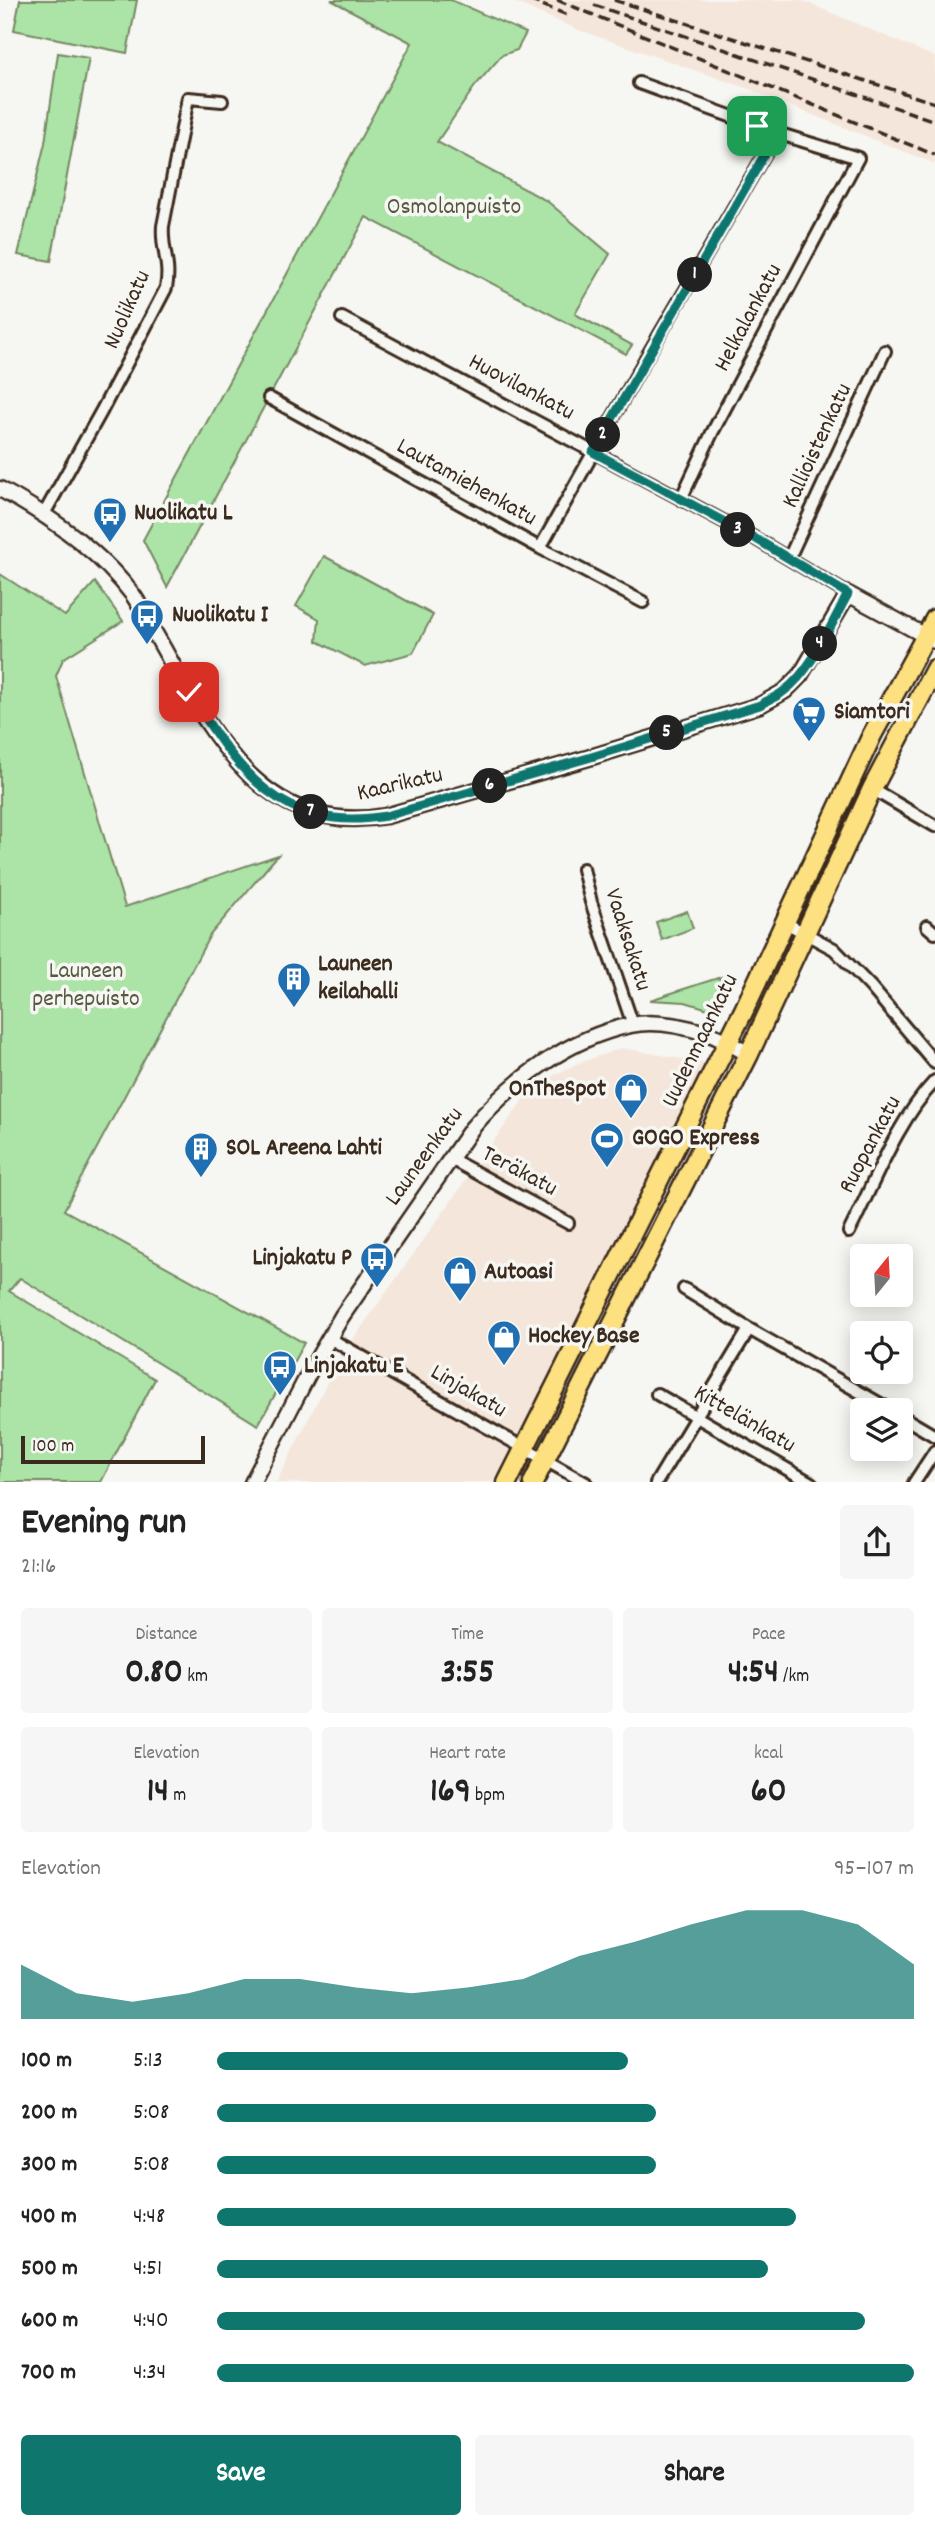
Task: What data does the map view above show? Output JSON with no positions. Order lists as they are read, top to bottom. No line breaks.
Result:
{"streets":{"main road":["Uudenmaankatu"],"street":["Nuolikatu","Helkalankatu","Huovilankatu","Kallioistenkatu","Lautamiehenkatu","Kaarikatu","Vaaksakatu","Ruopankatu","Launeenkatu","Teräkatu","Linjakatu","Kittelänkatu"]},"crossings":[["Nuolikatu","Kaarikatu"],["Helkalankatu","Huovilankatu"],["Huovilankatu","Kallioistenkatu"],["Huovilankatu","Kaarikatu"],["Huovilankatu","Uudenmaankatu"],["Vaaksakatu","Launeenkatu"],["Uudenmaankatu","Launeenkatu"],["Uudenmaankatu","Linjakatu"],["Launeenkatu","Teräkatu"],["Launeenkatu","Linjakatu"]],"parks":["Osmolanpuisto","Launeen perhepuisto"],"places":{"bus stop":["Nuolikatu L","Nuolikatu I","Linjakatu P","Linjakatu E"],"supermarket":["Siamtori"],"building":["Launeen keilahalli","SOL Areena Lahti"],"shop":["OnTheSpot","Autoasi","Hockey Base"],"sports":["GOGO Express"]},"scale_bar":"100 m","north":"top","page":{"pins":["1","2","3","4","5","6","7"],"scale":"100 m","heading":["Evening run","21:16"],"stats":[["Distance","0.80 km"],["Time","3:55"],["Pace","4:54 /km"],["Elevation","14 m"],["Heart rate","169 bpm"],["kcal","60"]],"chart":["Elevation","95–107 m"],"list":[{"name":"100 m","note":"5:13"},{"name":"200 m","note":"5:08"},{"name":"300 m","note":"5:08"},{"name":"400 m","note":"4:48"},{"name":"500 m","note":"4:51"},{"name":"600 m","note":"4:40"},{"name":"700 m","note":"4:34"}],"buttons":["Save","Share"]}}
